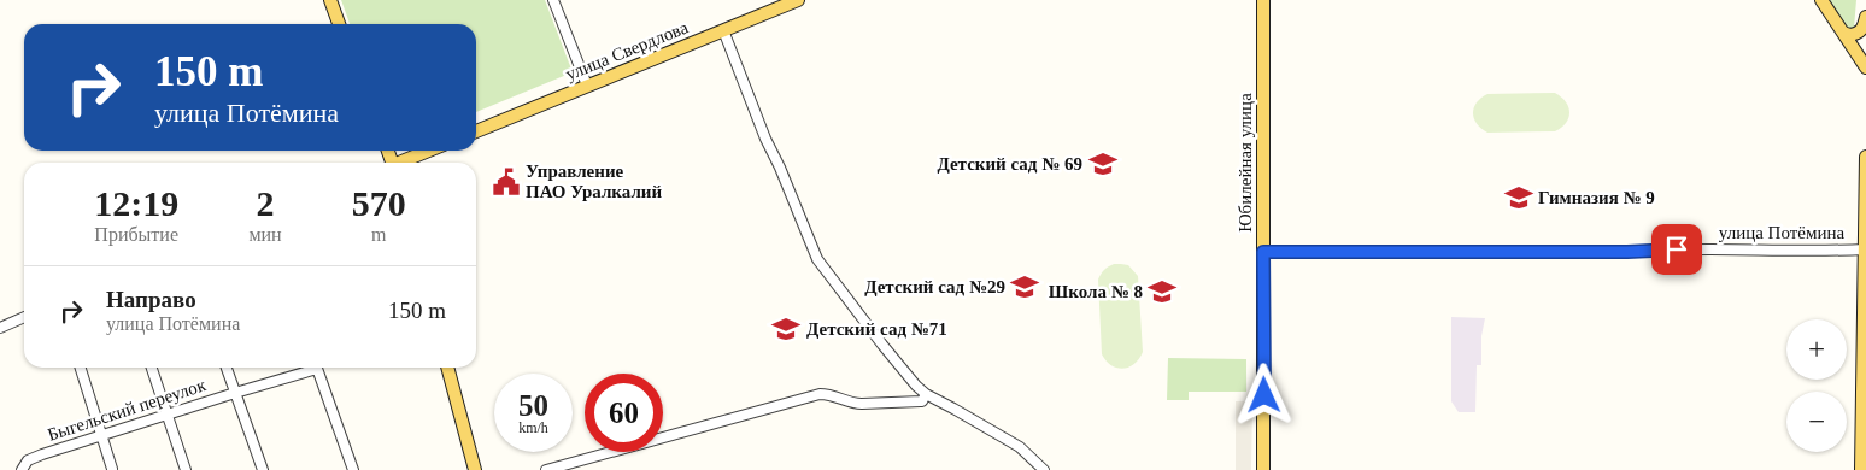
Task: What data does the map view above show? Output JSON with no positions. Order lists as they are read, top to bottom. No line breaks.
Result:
{"streets":{"main road":["улица Свердлова","Юбилейная улица"],"street":["улица Потёмина","Быгельский переулок"]},"crossings":[["Юбилейная улица","улица Потёмина"]],"places":{"school or university":["Детский сад № 69","Гимназия № 9","Детский сад №29","Школа № 8","Детский сад №71"],"public building":["Управление ПАО Уралкалий"]},"page":{"turn":["150 m","улица Потёмина"],"eta":["12:19","Прибытие","2","мин","570","m"],"list":[{"name":"Направо","note":"улица Потёмина","value":"150 m"}],"map_buttons":["+","−"],"speed":"50 km/h","limit":"60"}}
